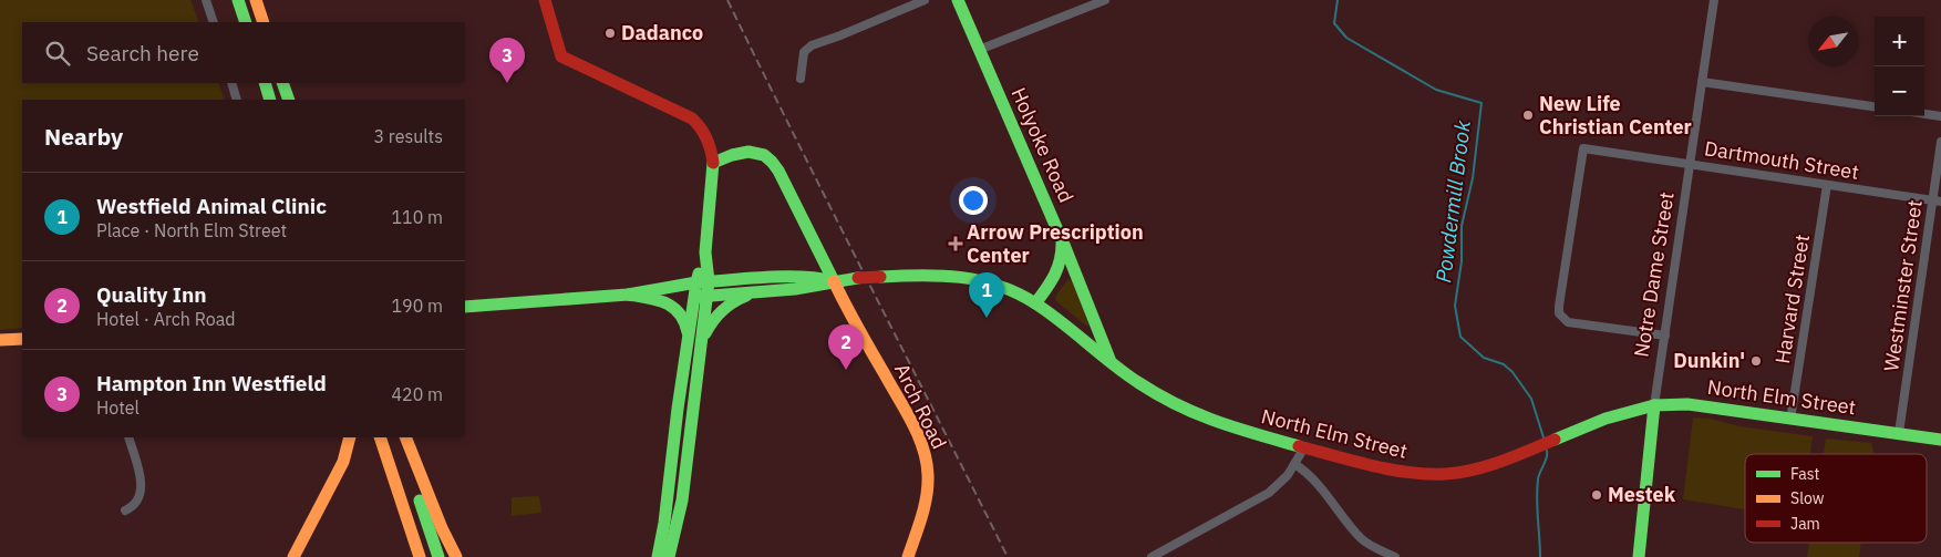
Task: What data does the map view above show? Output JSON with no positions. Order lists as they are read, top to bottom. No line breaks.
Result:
{"streets":{"main road":["Holyoke Road","Notre Dame Street","North Elm Street","Arch Road"],"street":["Dartmouth Street","Westminster Street","Harvard Street"]},"crossings":[["Holyoke Road","North Elm Street"],["Dartmouth Street","Notre Dame Street"],["Dartmouth Street","Westminster Street"],["Dartmouth Street","Harvard Street"],["Notre Dame Street","North Elm Street"],["Westminster Street","North Elm Street"],["Harvard Street","North Elm Street"],["North Elm Street","Arch Road"]],"water":["Powdermill Brook"],"places":{"other":["Dadanco","New Life Christian Center","Dunkin'","Mestek"],"health":["Arrow Prescription Center"]},"legend":["Fast","Slow","Jam"],"north":"bottom left","page":{"map_buttons":["+","−"],"search":"Search here","pins":["3","1","2"],"heading":["Nearby","3 results"],"list":[{"mark":"1","name":"Westfield Animal Clinic","note":"Place · North Elm Street","value":"110 m"},{"mark":"2","name":"Quality Inn","note":"Hotel · Arch Road","value":"190 m"},{"mark":"3","name":"Hampton Inn Westfield","note":"Hotel","value":"420 m"}]}}
